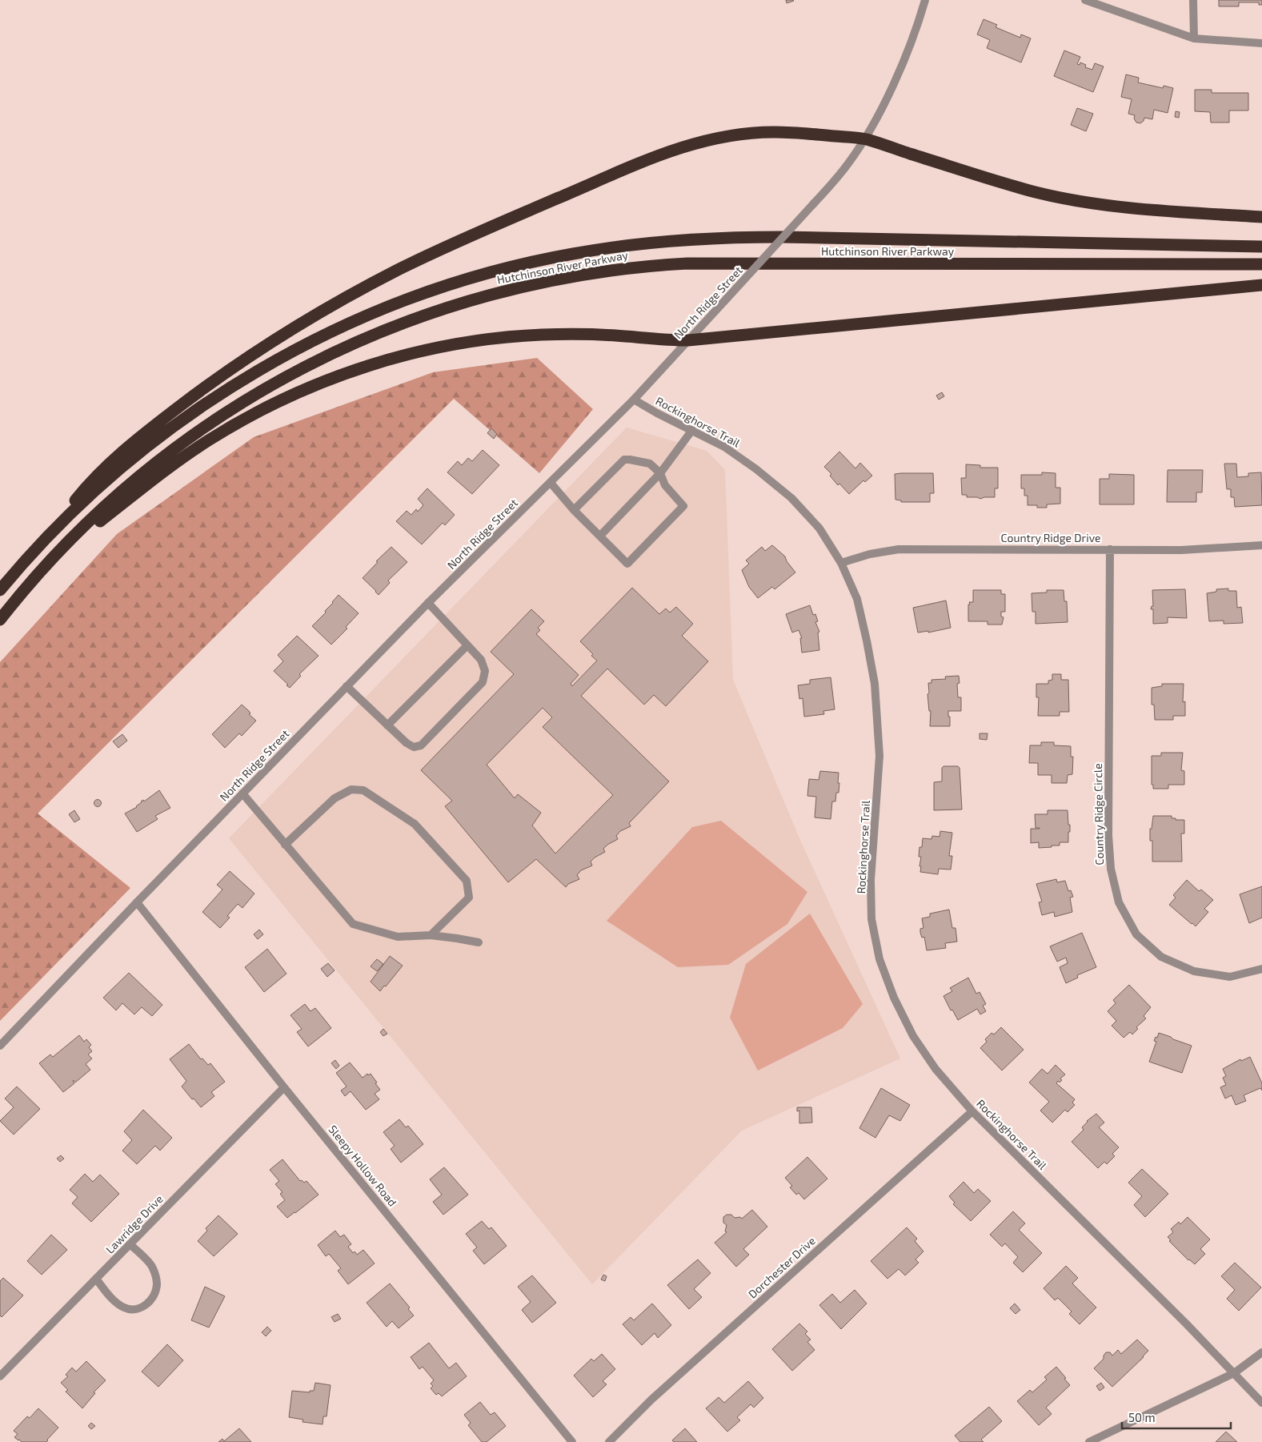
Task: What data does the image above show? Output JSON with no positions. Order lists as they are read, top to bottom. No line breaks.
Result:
{"streets":{"highway":["Hutchinson River Parkway"],"street":["North Ridge Street","Rockinghorse Trail","Country Ridge Drive","Country Ridge Circle","Sleepy Hollow Road","Lawridge Drive","Dorchester Drive"]},"crossings":[["North Ridge Street","Rockinghorse Trail"],["North Ridge Street","Sleepy Hollow Road"],["Rockinghorse Trail","Country Ridge Drive"],["Rockinghorse Trail","Dorchester Drive"],["Country Ridge Drive","Country Ridge Circle"],["Sleepy Hollow Road","Lawridge Drive"]],"scale_bar":"50 m"}
